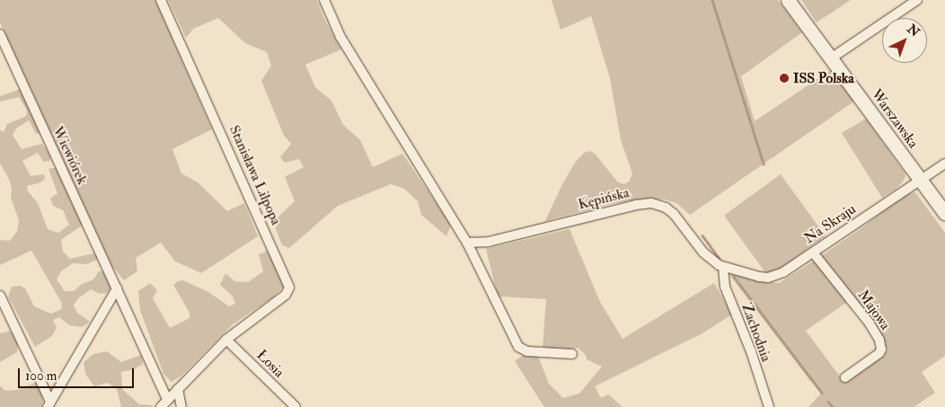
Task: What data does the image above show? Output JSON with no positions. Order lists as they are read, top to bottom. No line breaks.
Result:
{"streets":{"main road":["Warszawska"],"street":["Wiewiórek","Stanisława Lilpopa","Kępińska","Na Skraju","Majowa","Zachodnia","Łosia"]},"crossings":[["Warszawska","Na Skraju"],["Stanisława Lilpopa","Łosia"],["Kępińska","Na Skraju"],["Kępińska","Zachodnia"],["Na Skraju","Majowa"],["Na Skraju","Zachodnia"]],"places":["ISS Polska"],"scale_bar":"100 m","north":"top right"}
